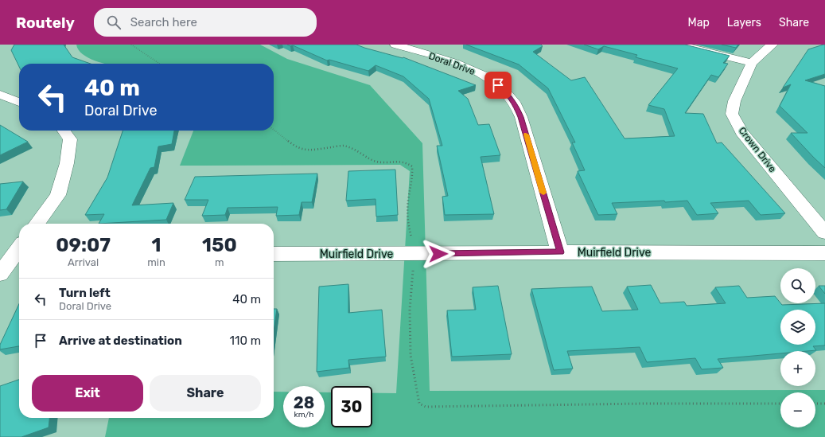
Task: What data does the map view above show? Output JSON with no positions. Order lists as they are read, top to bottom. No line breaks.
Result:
{"streets":{"street":["Doral Drive","Crown Drive","Muirfield Drive"]},"crossings":[["Doral Drive","Muirfield Drive"]],"page":{"header":"Routely","search":"Search here","nav":["Map","Layers","Share"],"turn":["40 m","Doral Drive"],"eta":["09:07","Arrival","1","min","150","m"],"map_buttons":["+","−"],"list":[{"name":"Turn left","note":"Doral Drive","value":"40 m"},{"name":"Arrive at destination","value":"110 m"}],"buttons":["Exit","Share"],"speed":"28 km/h","limit":"30"}}
